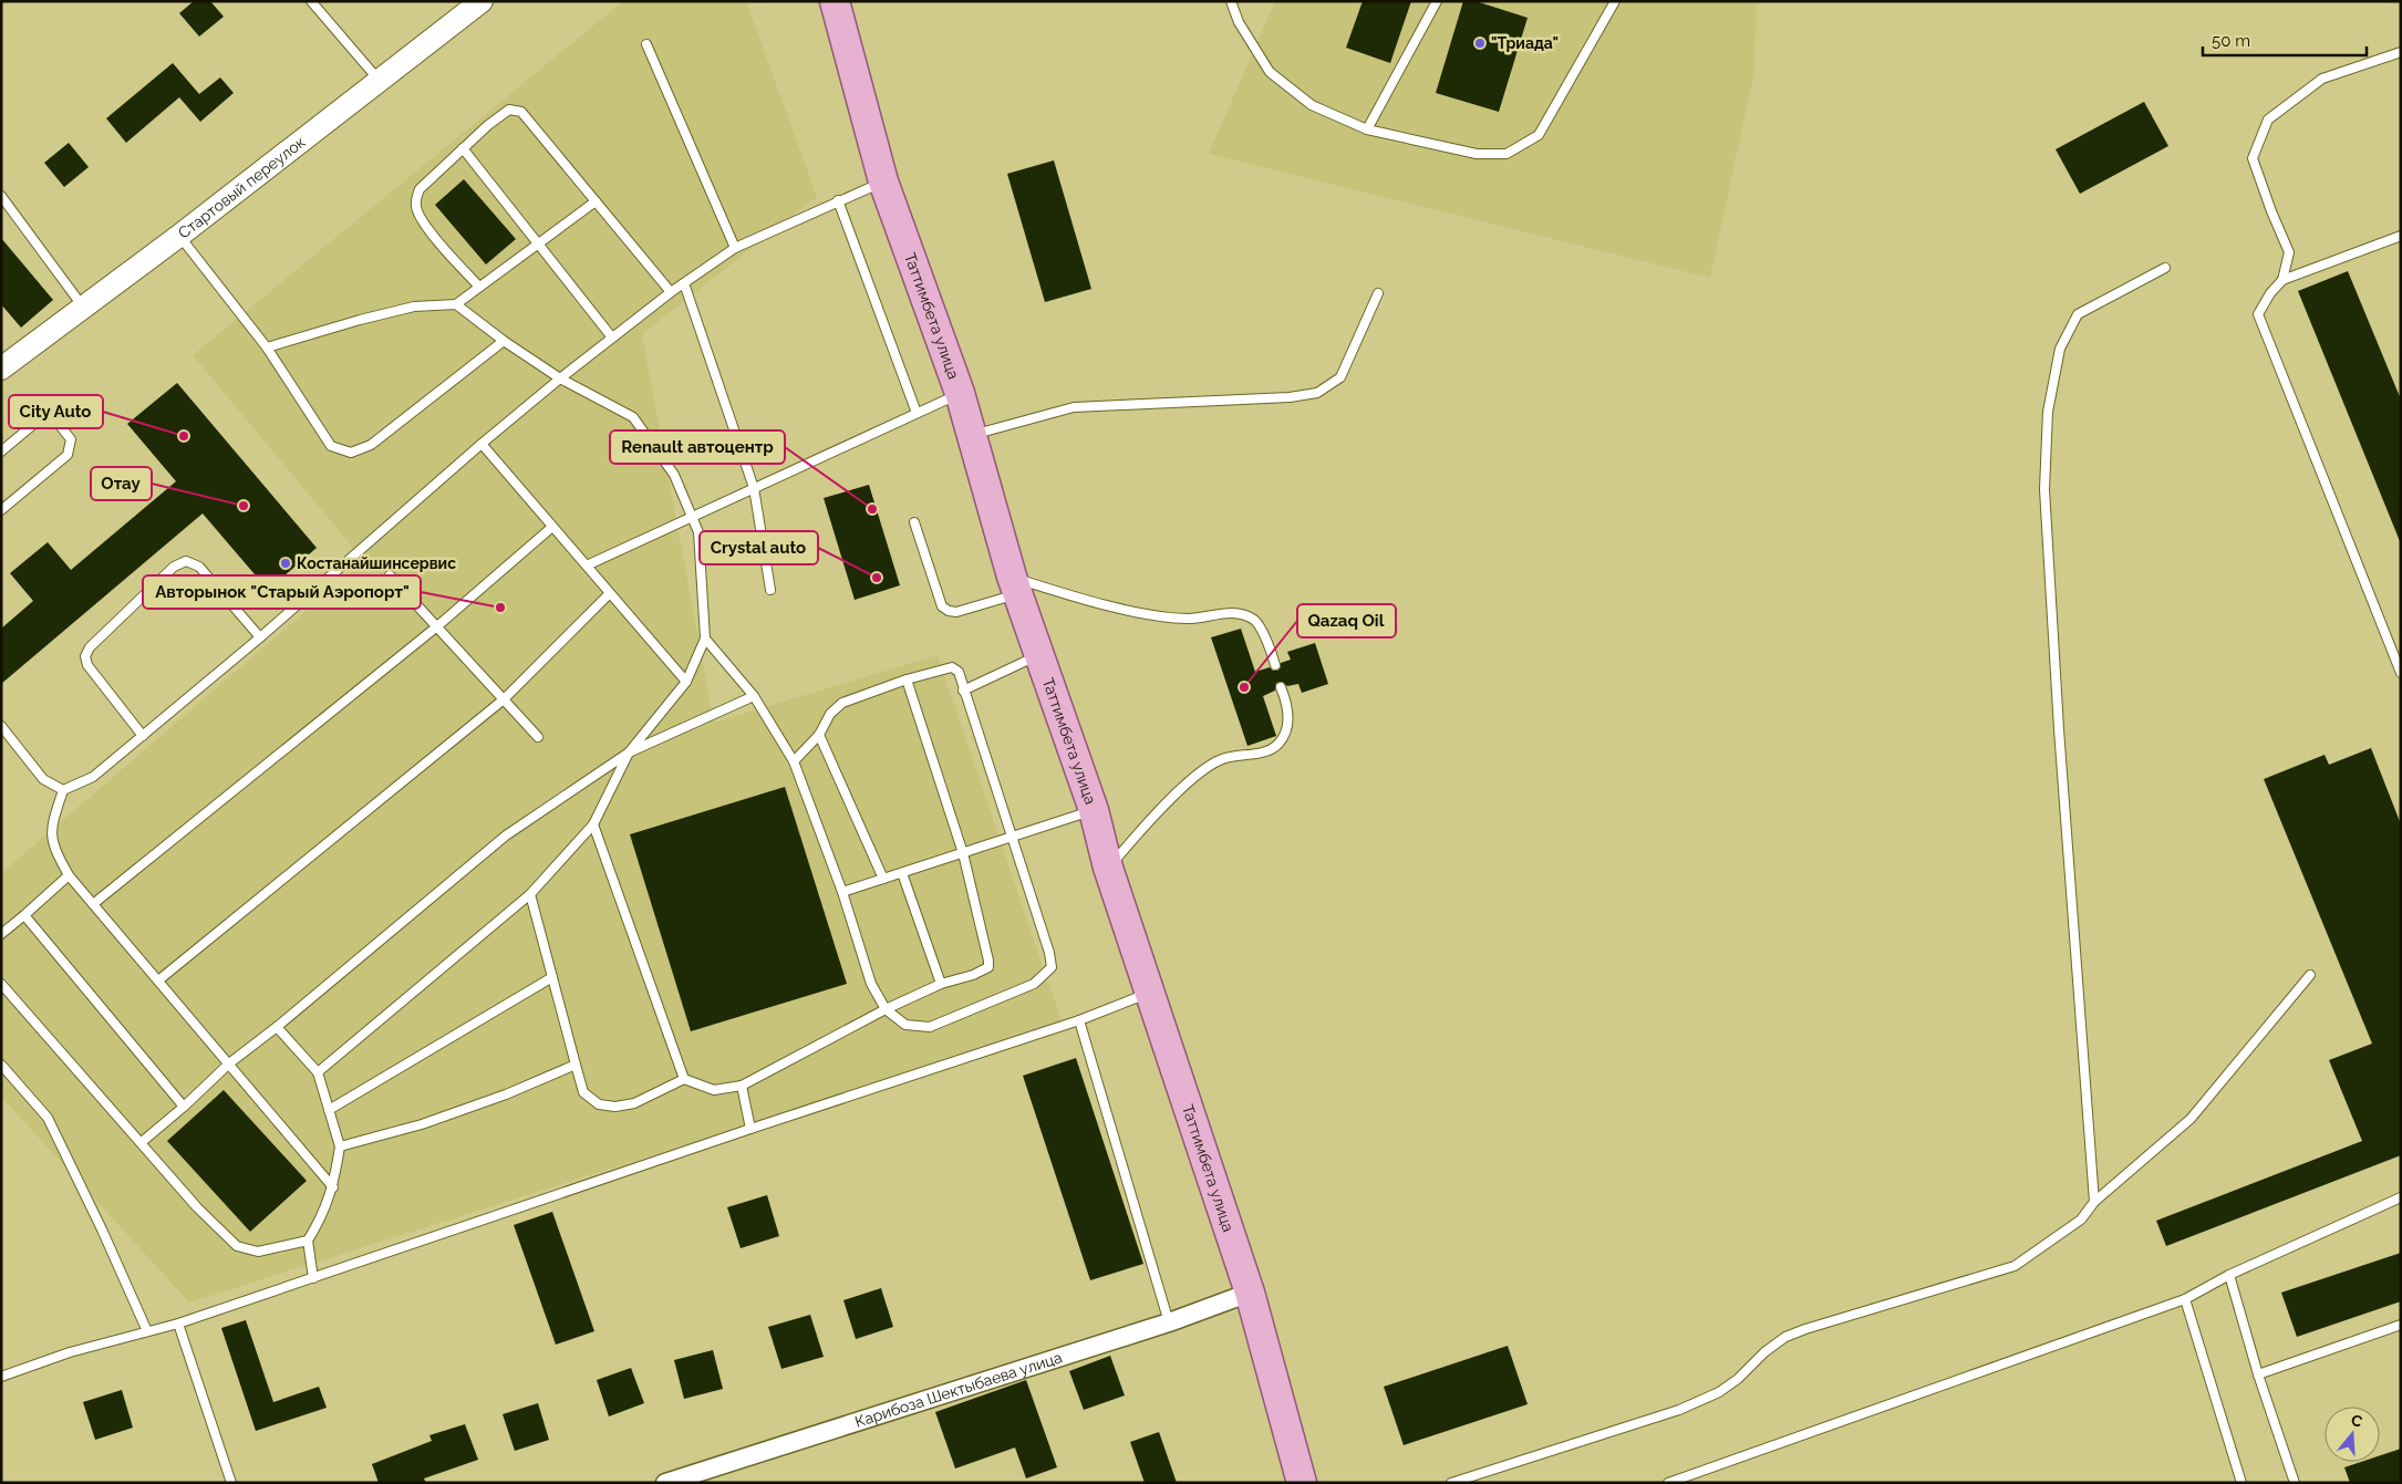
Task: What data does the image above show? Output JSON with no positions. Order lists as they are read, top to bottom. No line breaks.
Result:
{"streets":{"main road":["Таттимбета улица"],"street":["Стартовый переулок","Карибоза Шектыбаева улица"]},"crossings":[["Таттимбета улица","Карибоза Шектыбаева улица"]],"places":["\"Триада\"","City Auto","Отау","Renault автоцентр","Костанайшинсервис","Crystal auto","Авторынок \"Старый Аэропорт\"","Qazaq Oil"],"scale_bar":"50 m","north":"top"}
